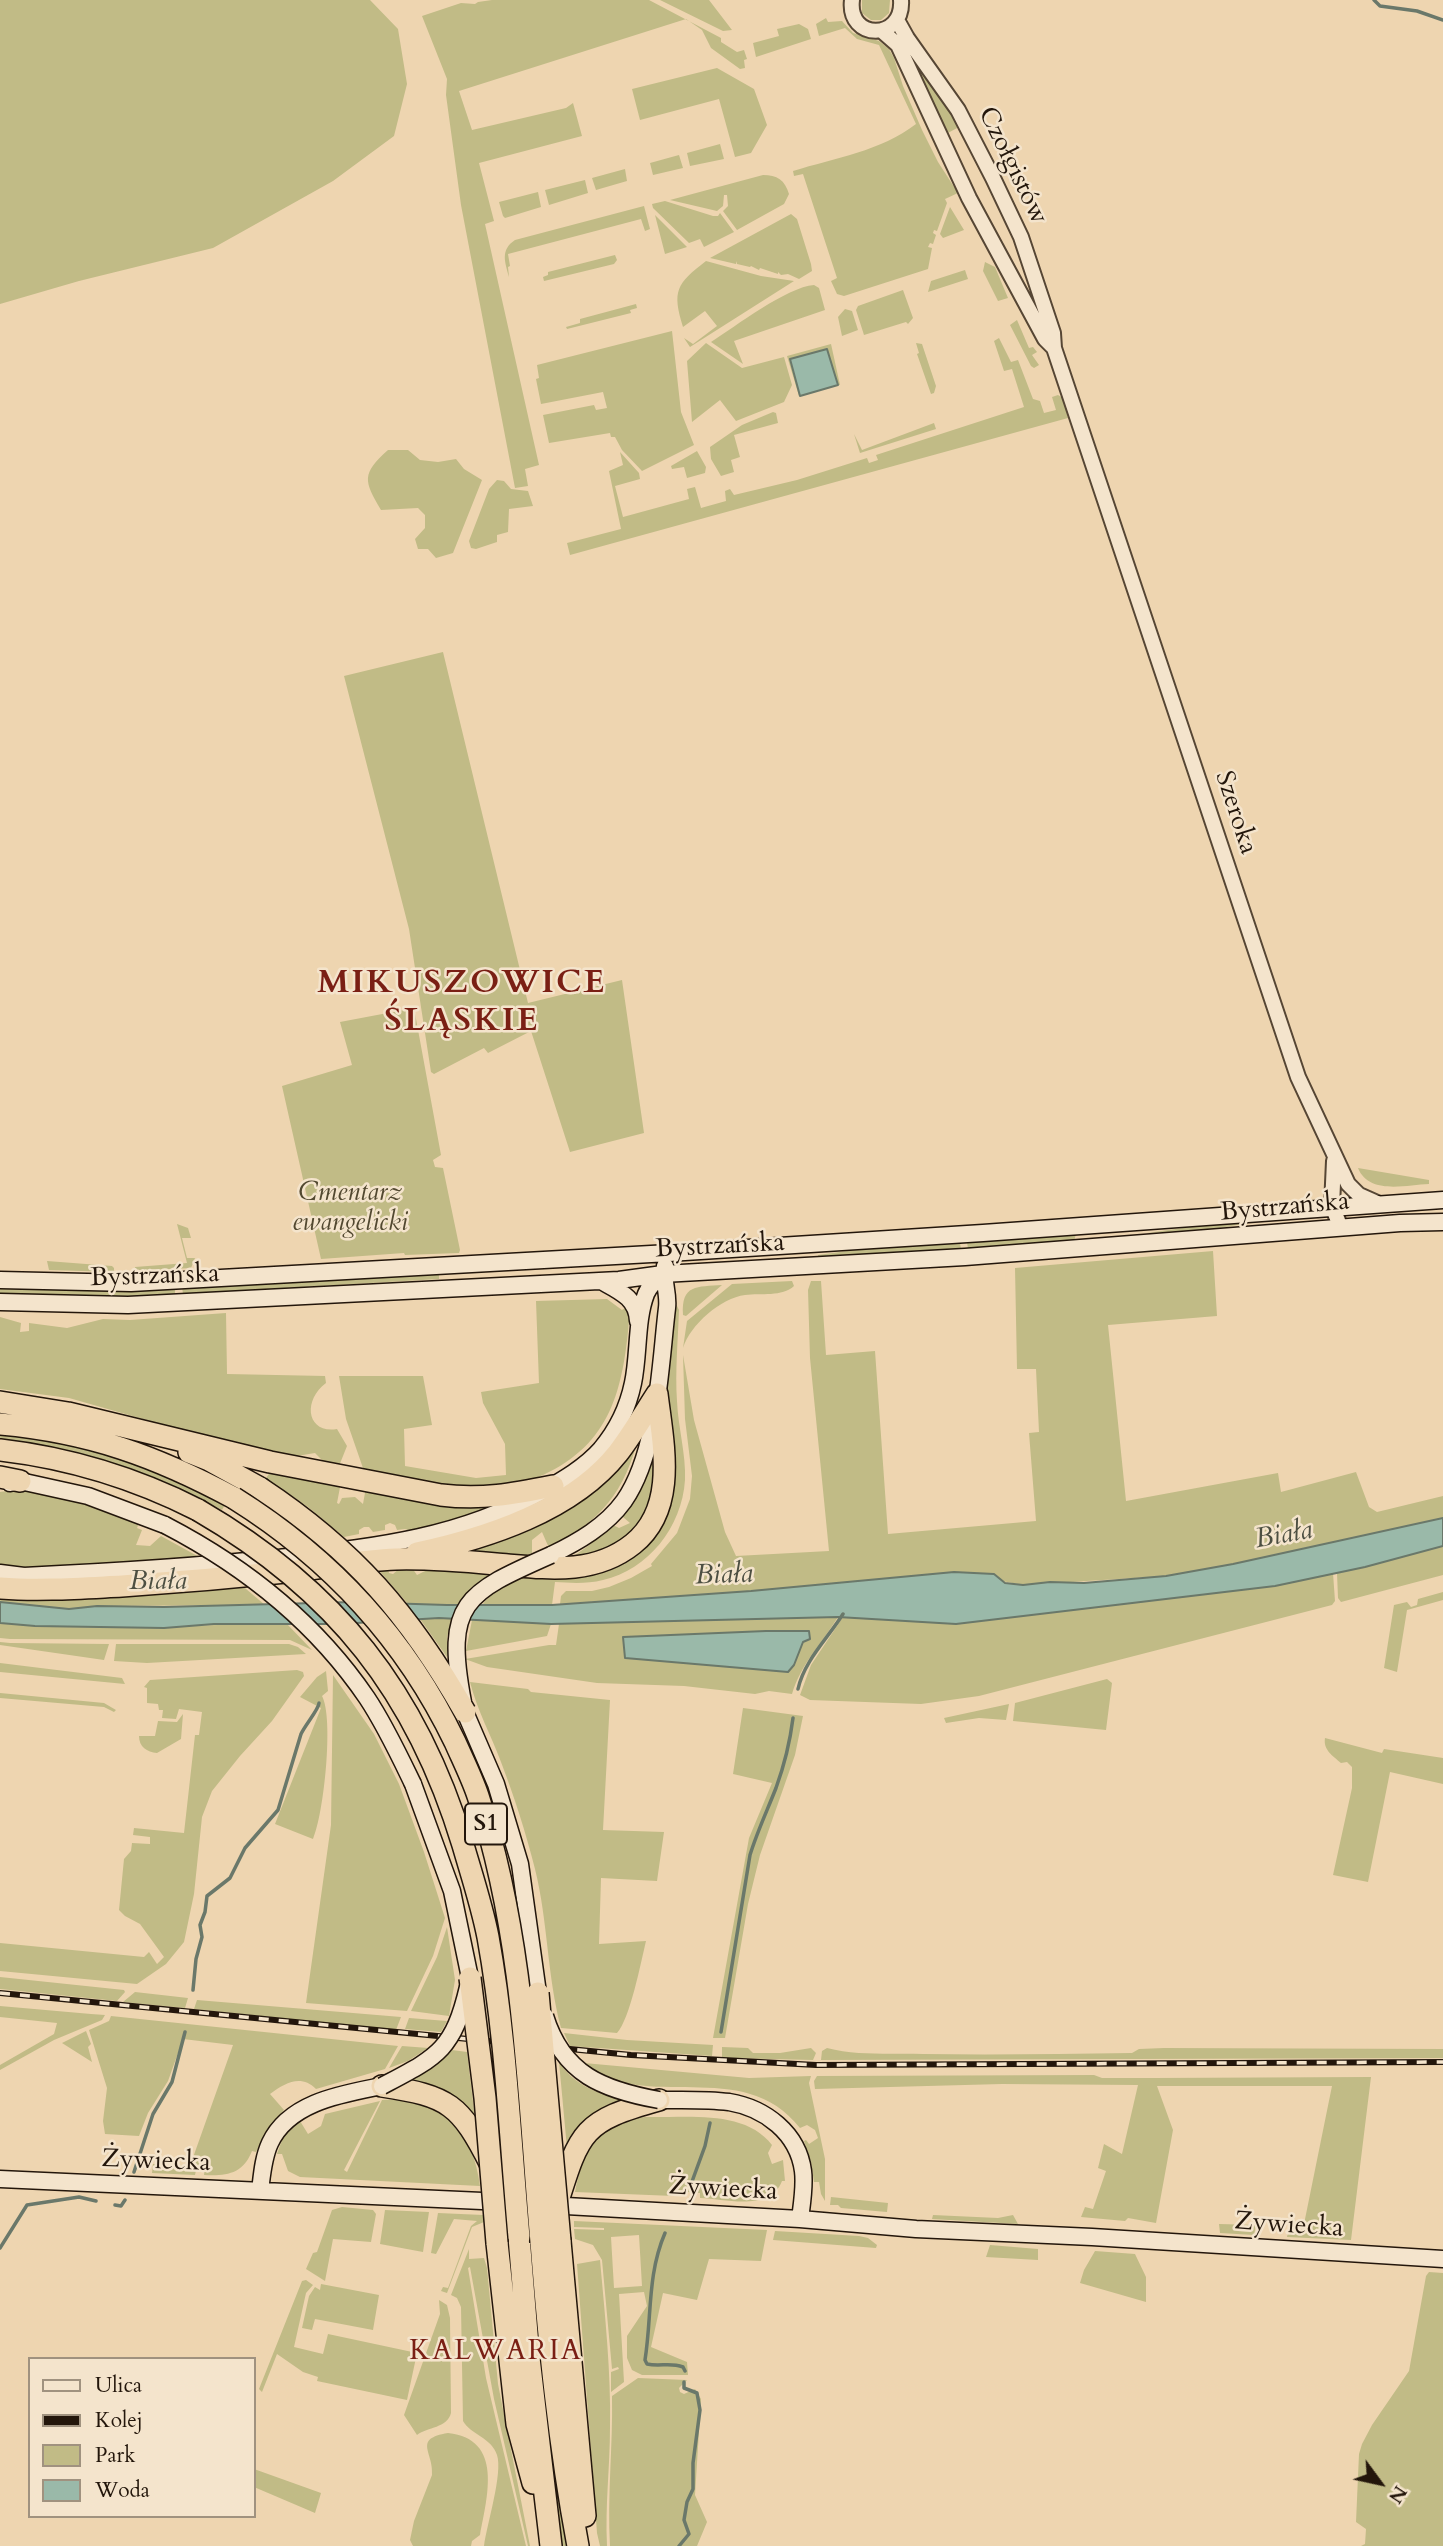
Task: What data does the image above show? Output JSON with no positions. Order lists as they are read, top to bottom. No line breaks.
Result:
{"streets":{"highway":["S1"],"main road":["Bystrzańska","Żywiecka"],"street":["Czołgistów","Szeroka"]},"crossings":[["Czołgistów","Szeroka"],["Szeroka","Bystrzańska"]],"districts":["MIKUSZOWICE ŚLĄSKIE","KALWARIA"],"water":["Biała"],"parks":["Cmentarz ewangelicki"],"legend":["Ulica","Kolej","Park","Woda"],"north":"bottom right"}
